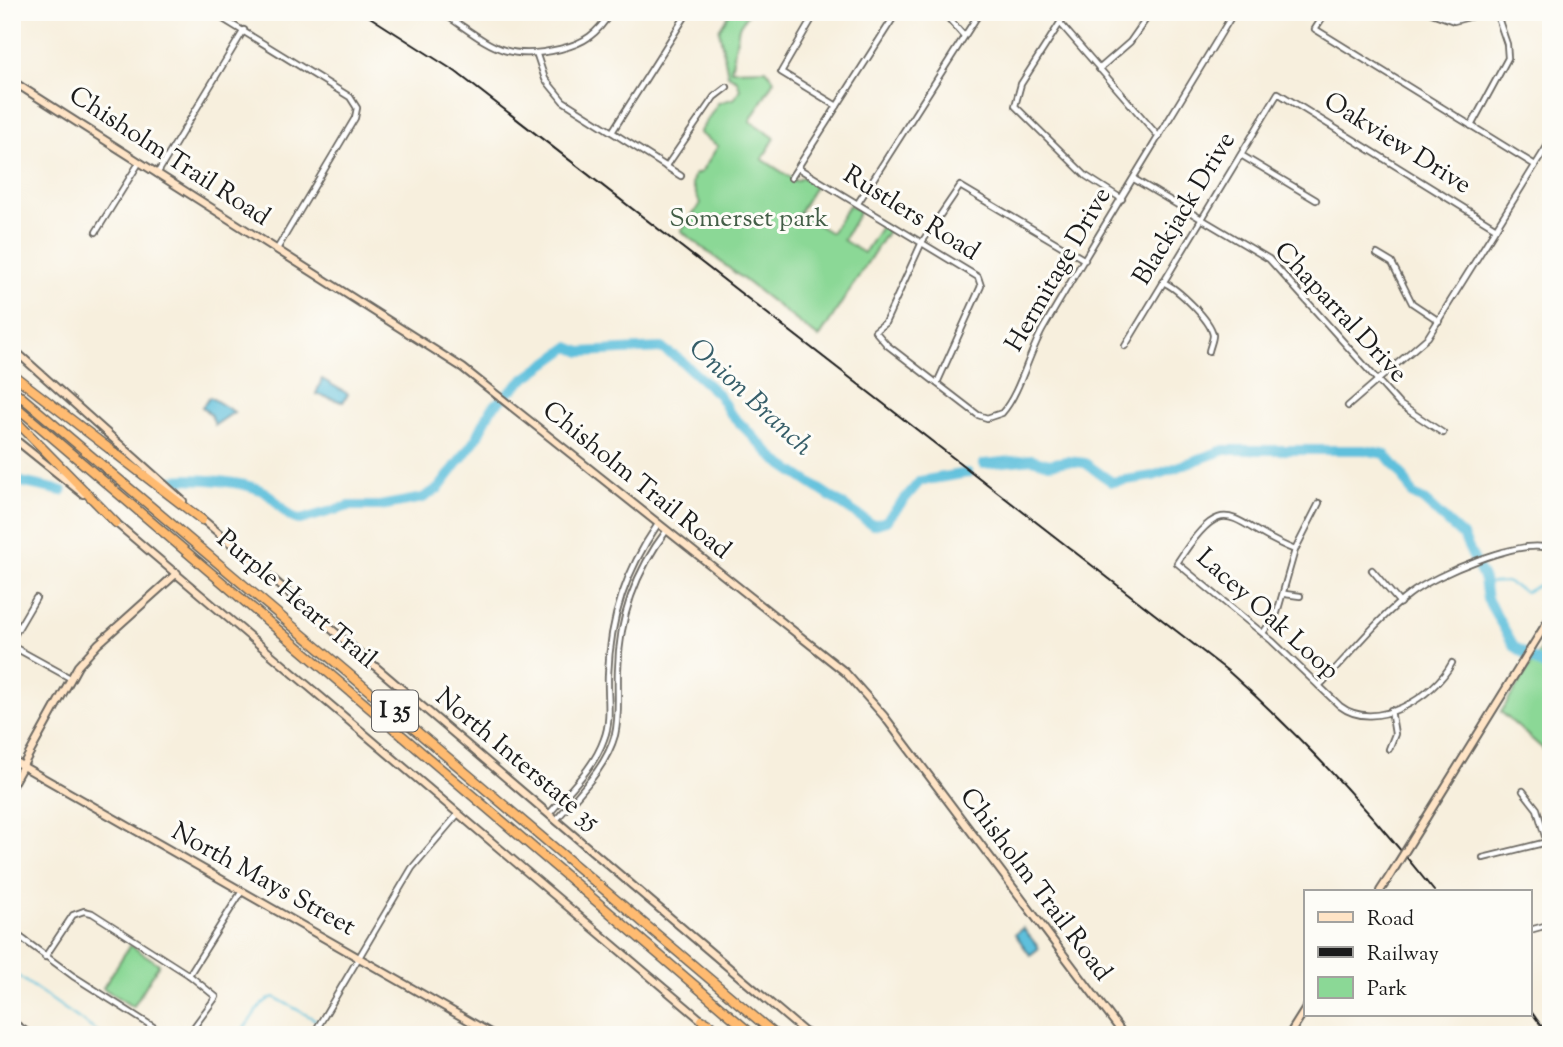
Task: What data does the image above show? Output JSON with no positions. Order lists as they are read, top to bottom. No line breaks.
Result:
{"streets":{"highway":["Purple Heart Trail","I 35"],"main road":["Chisholm Trail Road","North Interstate 35","North Mays Street"],"street":["Oakview Drive","Blackjack Drive","Rustlers Road","Hermitage Drive","Chaparral Drive","Lacey Oak Loop"]},"crossings":[["Oakview Drive","Blackjack Drive"],["Blackjack Drive","Chaparral Drive"],["Rustlers Road","Hermitage Drive"],["Hermitage Drive","Chaparral Drive"]],"water":["Onion Branch"],"parks":["Somerset park"],"legend":["Road","Railway","Park"]}
